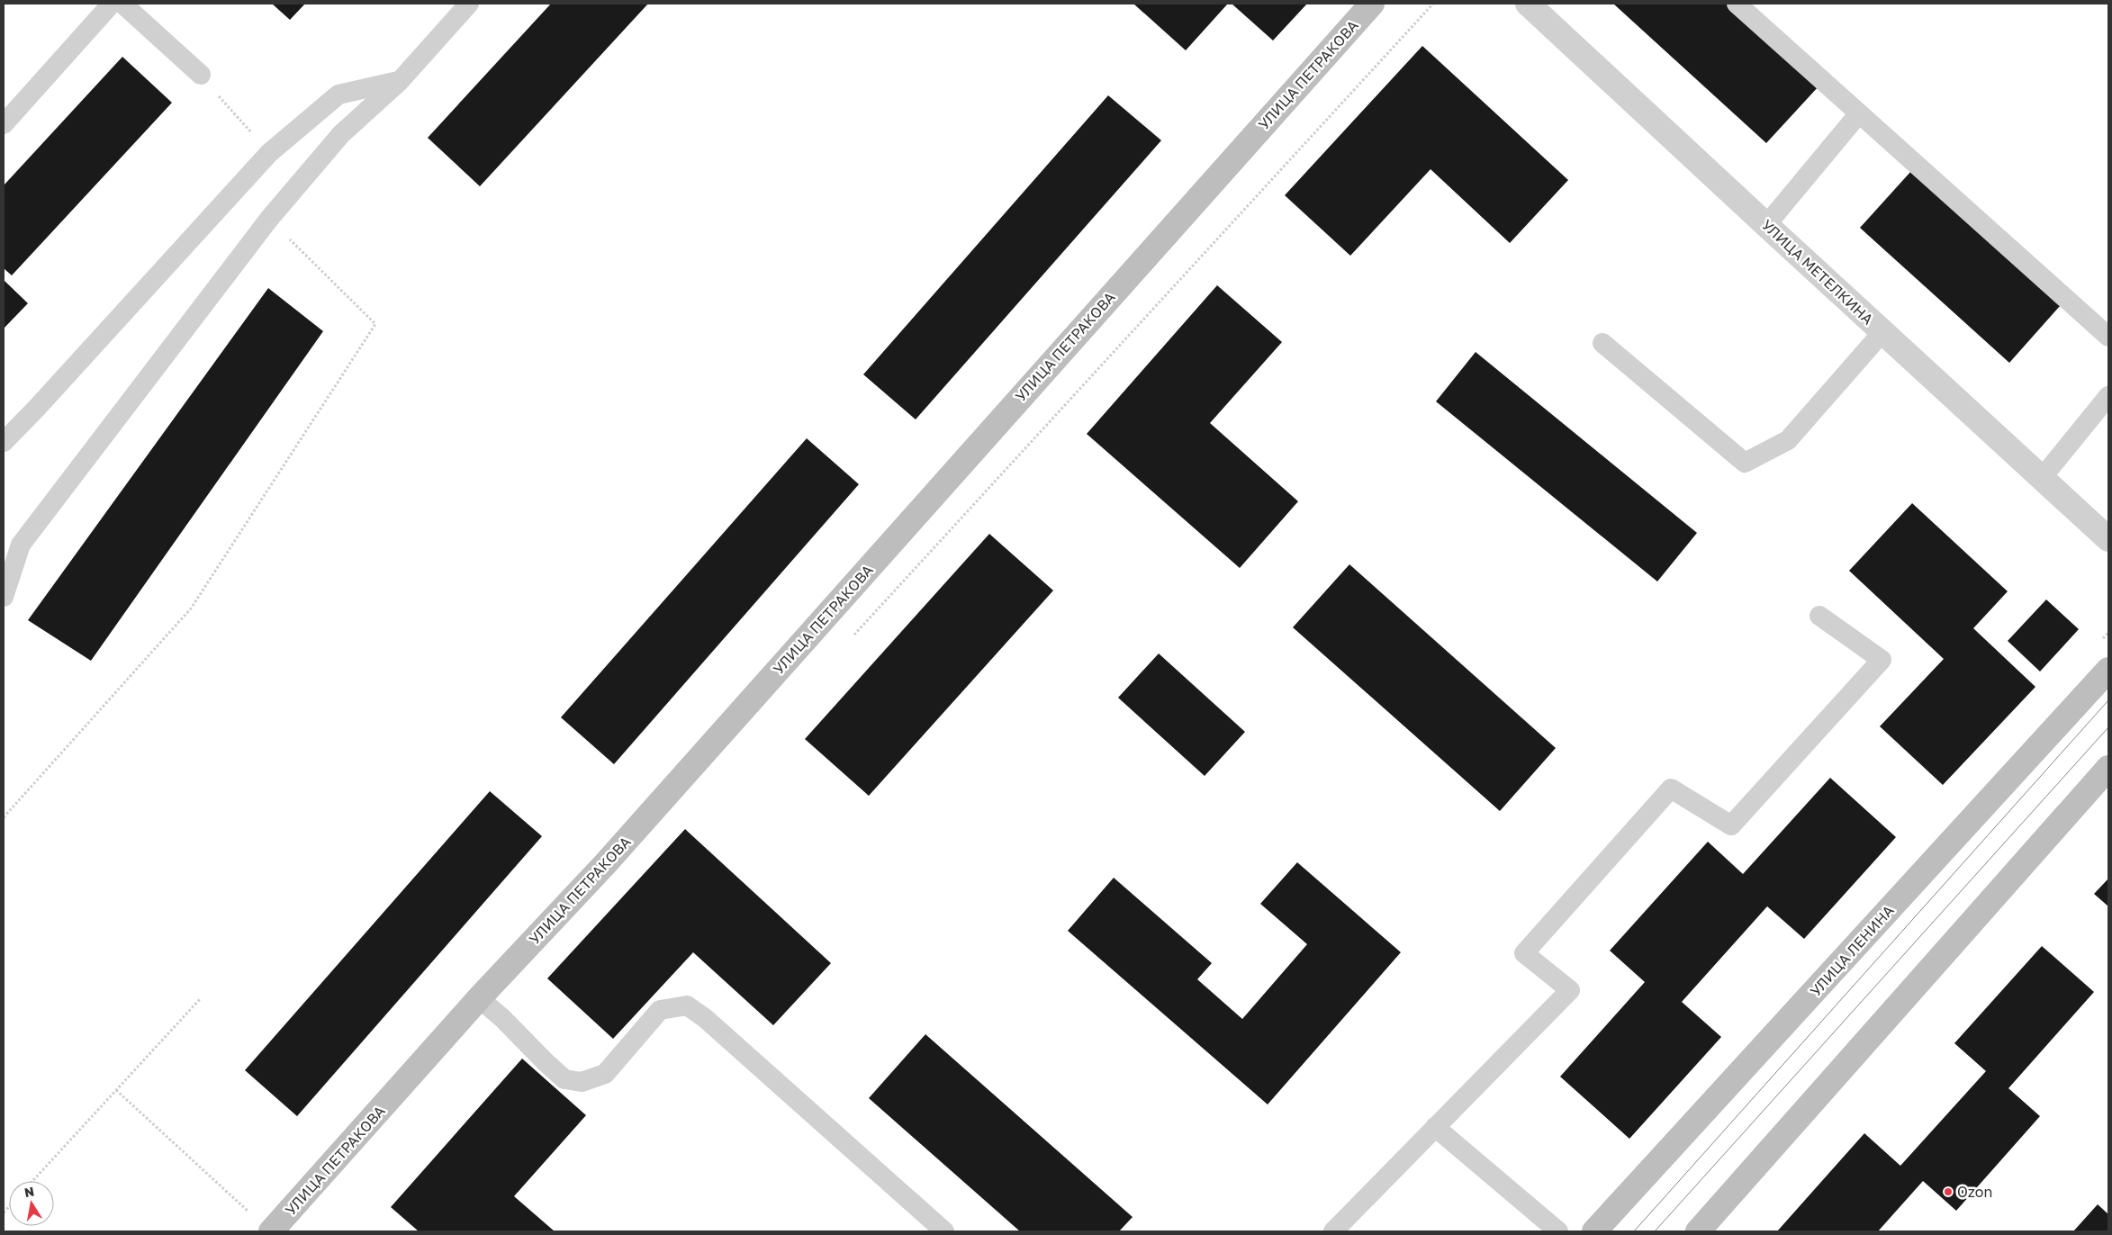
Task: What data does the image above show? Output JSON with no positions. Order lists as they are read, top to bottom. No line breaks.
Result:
{"streets":{"street":["УЛИЦА ПЕТРАКОВА","УЛИЦА МЕТЕЛКИНА","УЛИЦА ЛЕНИНА"]},"places":["Ozon"],"north":"top"}
